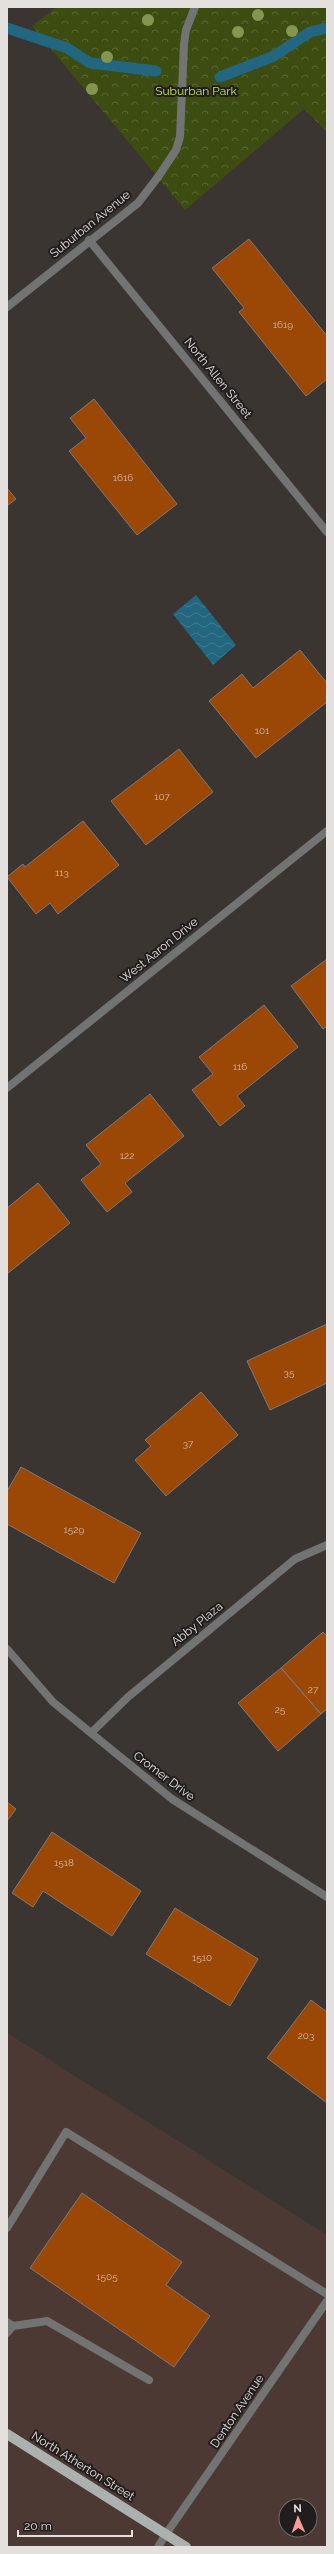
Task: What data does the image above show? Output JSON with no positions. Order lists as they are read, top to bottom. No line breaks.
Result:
{"streets":{"main road":["North Atherton Street"],"street":["Suburban Avenue","North Allen Street","West Aaron Drive","Abby Plaza","Cromer Drive","Denton Avenue"]},"crossings":[["Suburban Avenue","North Allen Street"],["Abby Plaza","Cromer Drive"],["Denton Avenue","North Atherton Street"]],"parks":["Suburban Park"],"house_numbers":["1619","1616","101","107","113","116","122","35","37","1529","27","25","1518","1510","203","1505"],"scale_bar":"20 m","north":"top"}
